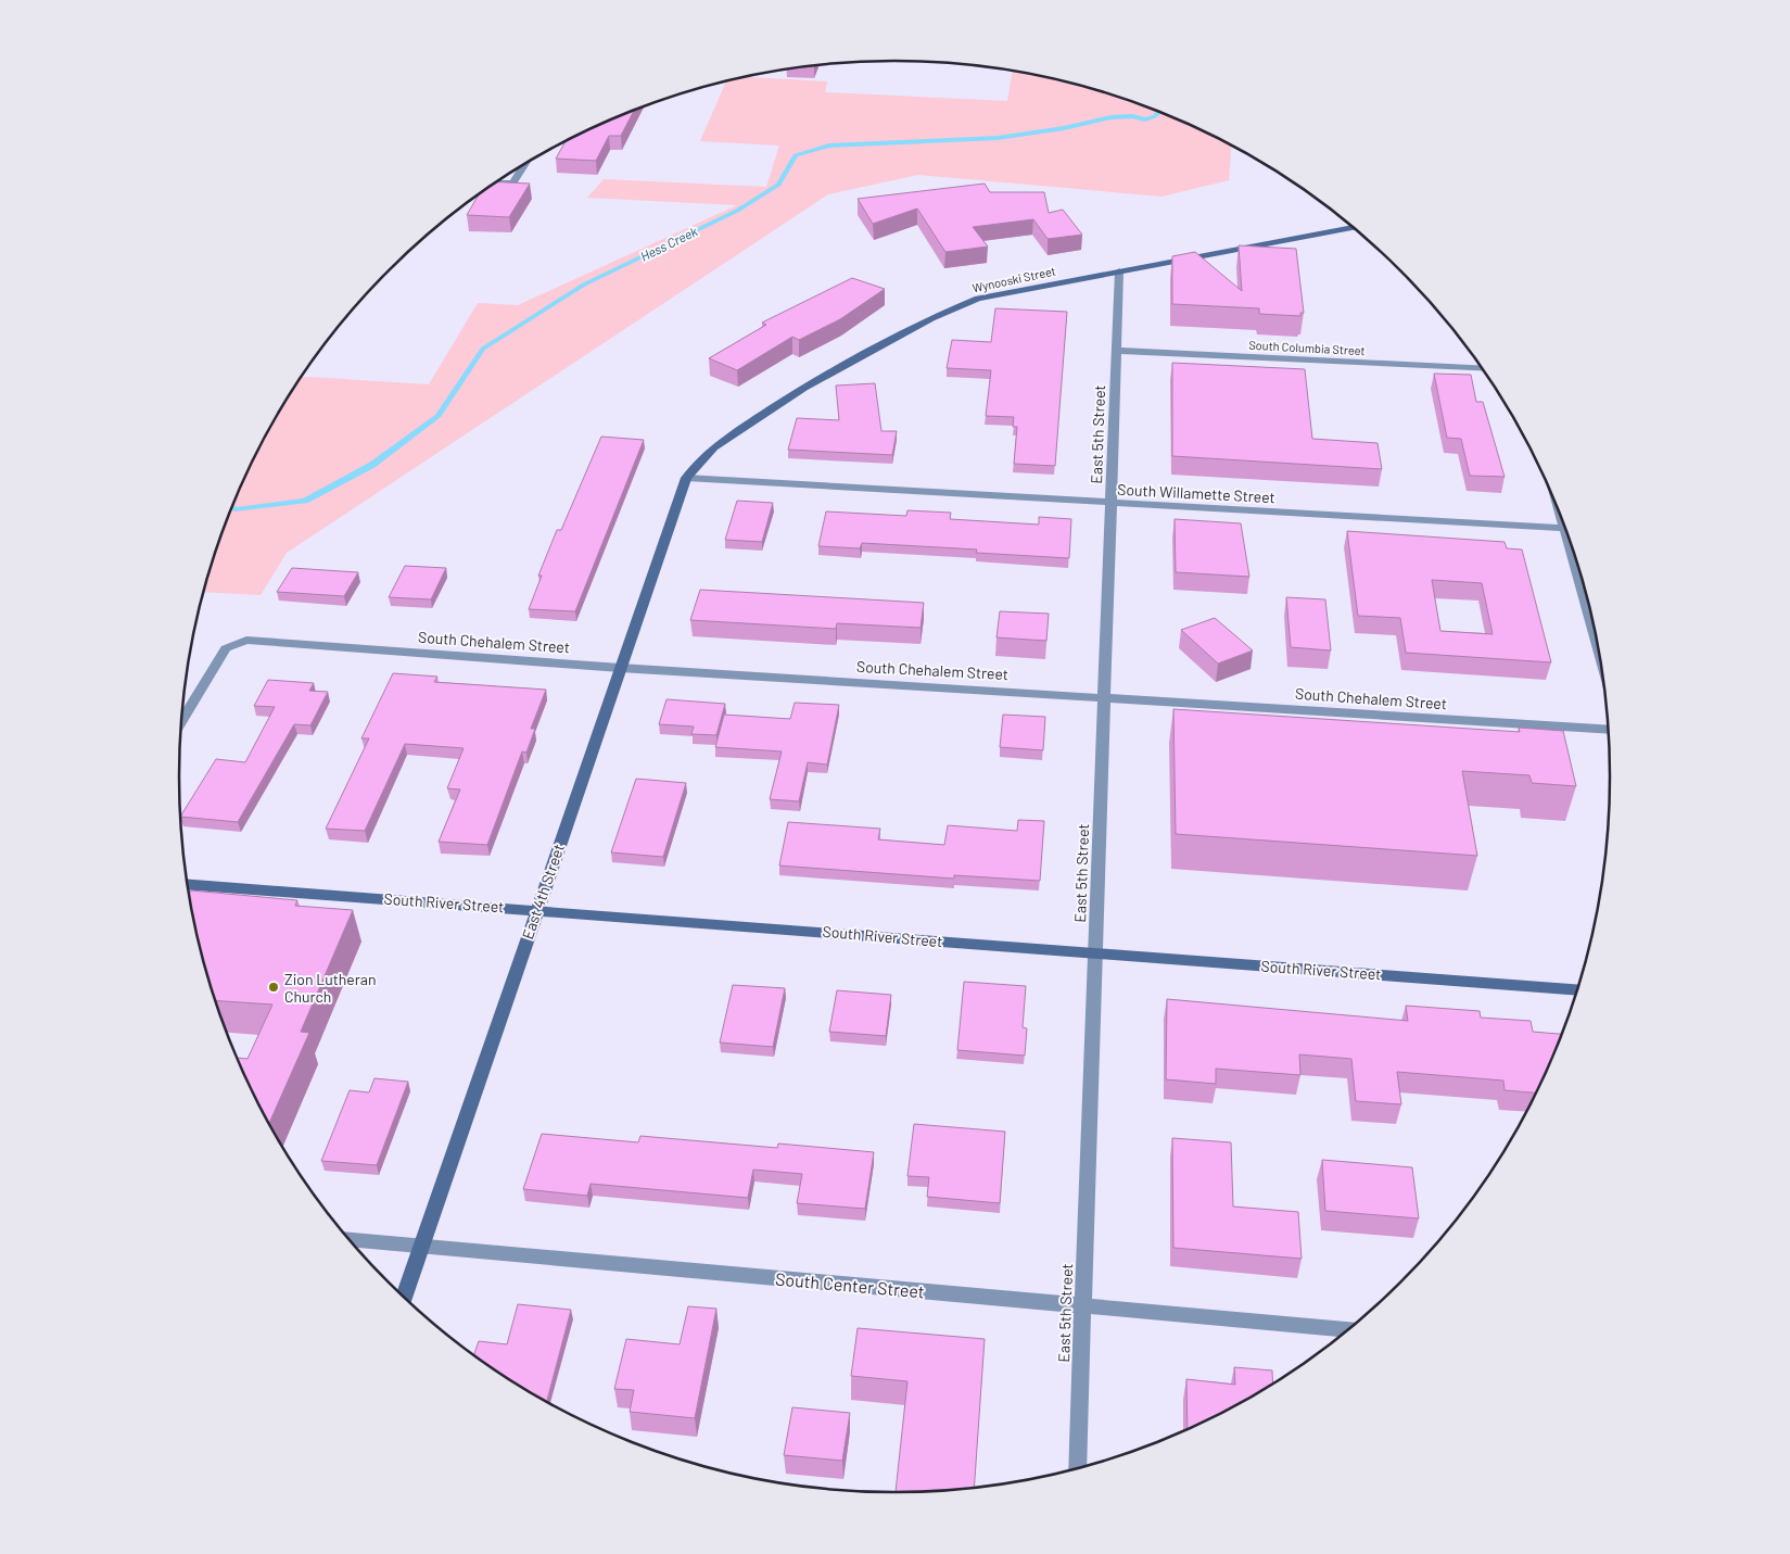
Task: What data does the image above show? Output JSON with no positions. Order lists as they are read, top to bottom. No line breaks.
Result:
{"streets":{"main road":["Wynooski Street","East 4th Street","South River Street"],"street":["South Columbia Street","East 5th Street","South Willamette Street","South Chehalem Street","South Center Street"]},"crossings":[["Wynooski Street","East 5th Street"],["Wynooski Street","South Willamette Street"],["Wynooski Street","East 4th Street"],["South Columbia Street","East 5th Street"],["East 5th Street","South Willamette Street"],["East 5th Street","South Chehalem Street"],["East 5th Street","South River Street"],["East 5th Street","South Center Street"],["South Willamette Street","East 4th Street"],["South Chehalem Street","East 4th Street"],["East 4th Street","South River Street"],["East 4th Street","South Center Street"]],"water":["Hess Creek"],"places":["Zion Lutheran Church"]}
